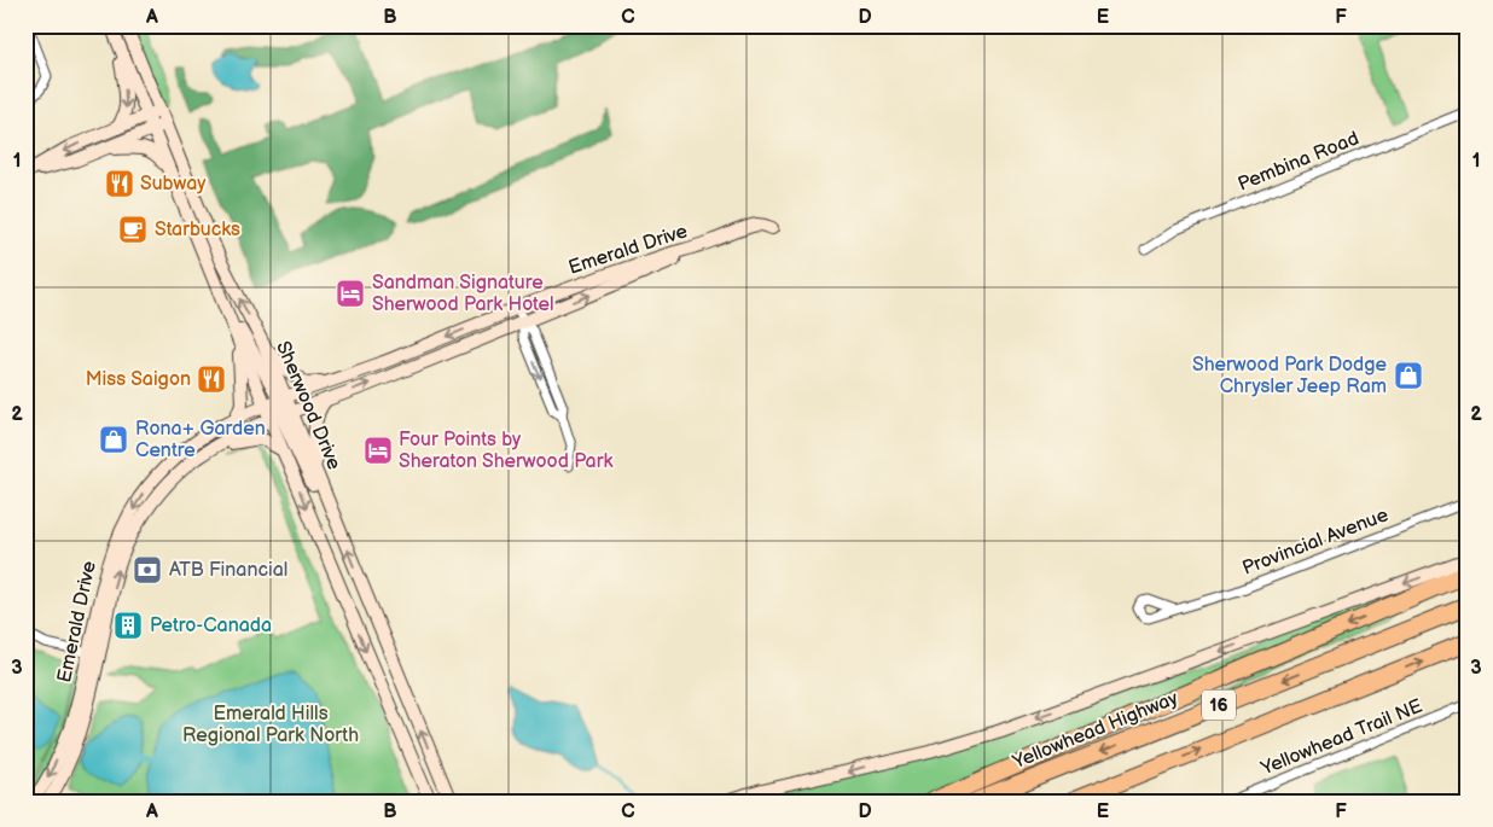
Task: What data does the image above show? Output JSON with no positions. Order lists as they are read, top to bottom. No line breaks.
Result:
{"streets":{"highway":["16","Yellowhead Highway"],"main road":["Emerald Drive","Sherwood Drive"],"street":["Pembina Road","Provincial Avenue","Yellowhead Trail NE"]},"crossings":[["Emerald Drive","Sherwood Drive"]],"parks":["Emerald Hills Regional Park North"],"places":{"restaurant":["Subway","Miss Saigon"],"cafe":["Starbucks"],"hotel":["Sandman Signature Sherwood Park Hotel","Four Points by Sheraton Sherwood Park"],"shop":["Sherwood Park Dodge Chrysler Jeep Ram","Rona+ Garden Centre"],"bank":["ATB Financial"],"building":["Petro-Canada"]},"grid":{"columns":["A","B","C","D","E","F"],"rows":["1","2","3"]}}
